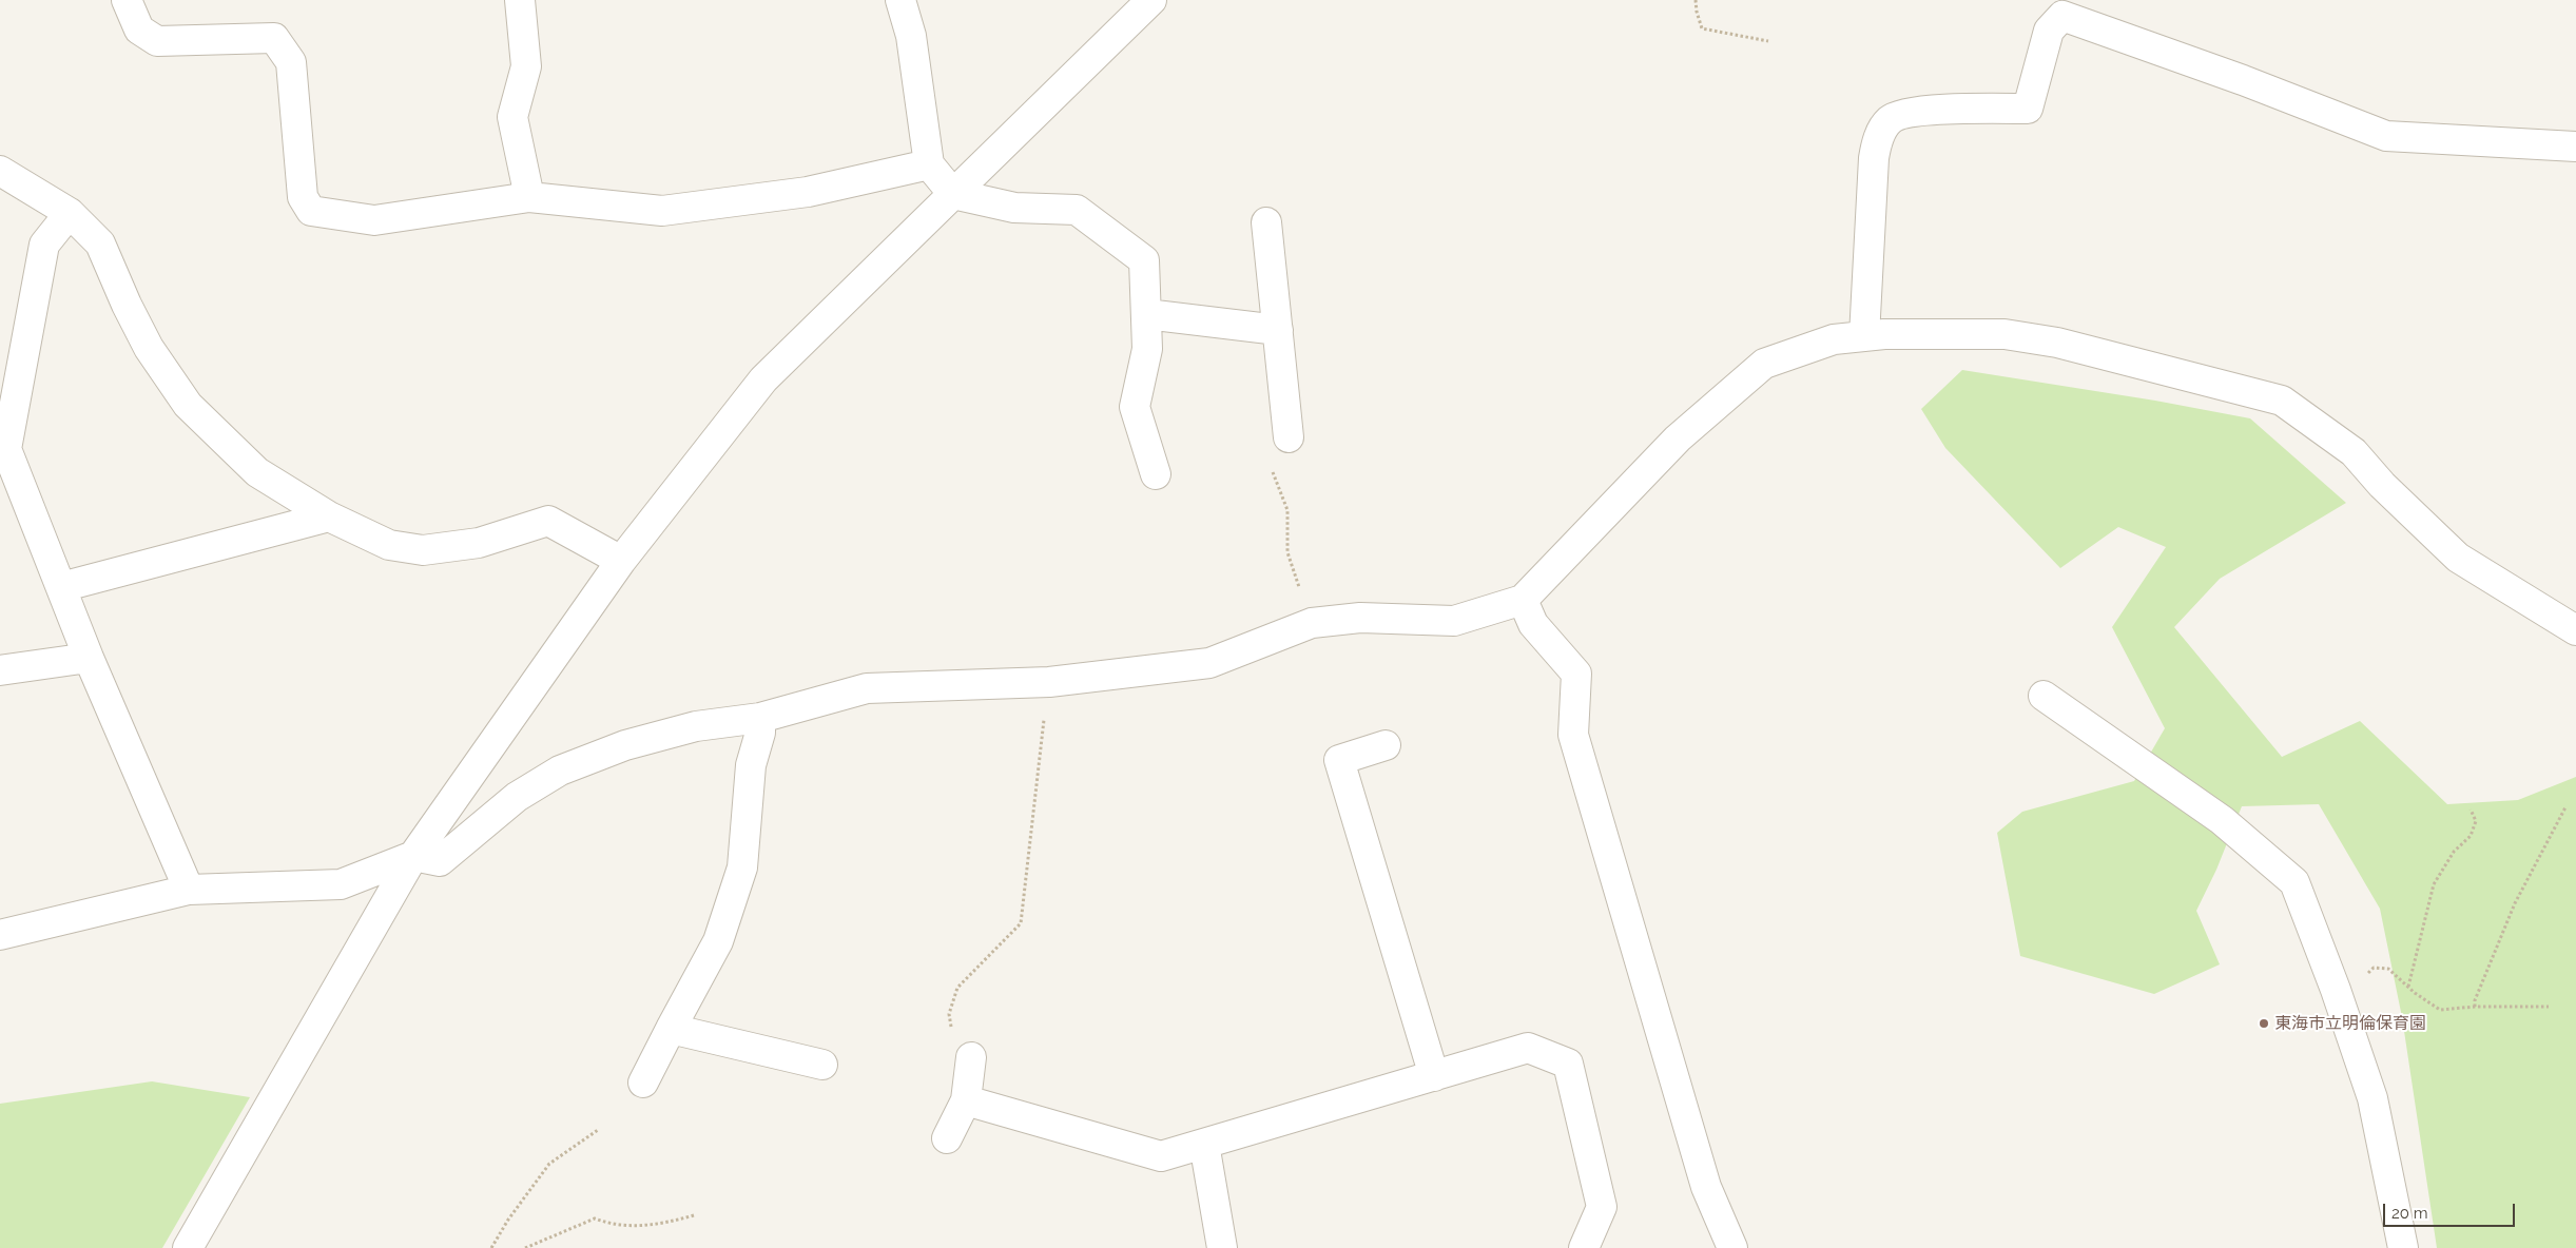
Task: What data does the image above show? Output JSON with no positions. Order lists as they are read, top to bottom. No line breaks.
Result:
{"places":["東海市立明倫保育園"],"scale_bar":"20 m"}
